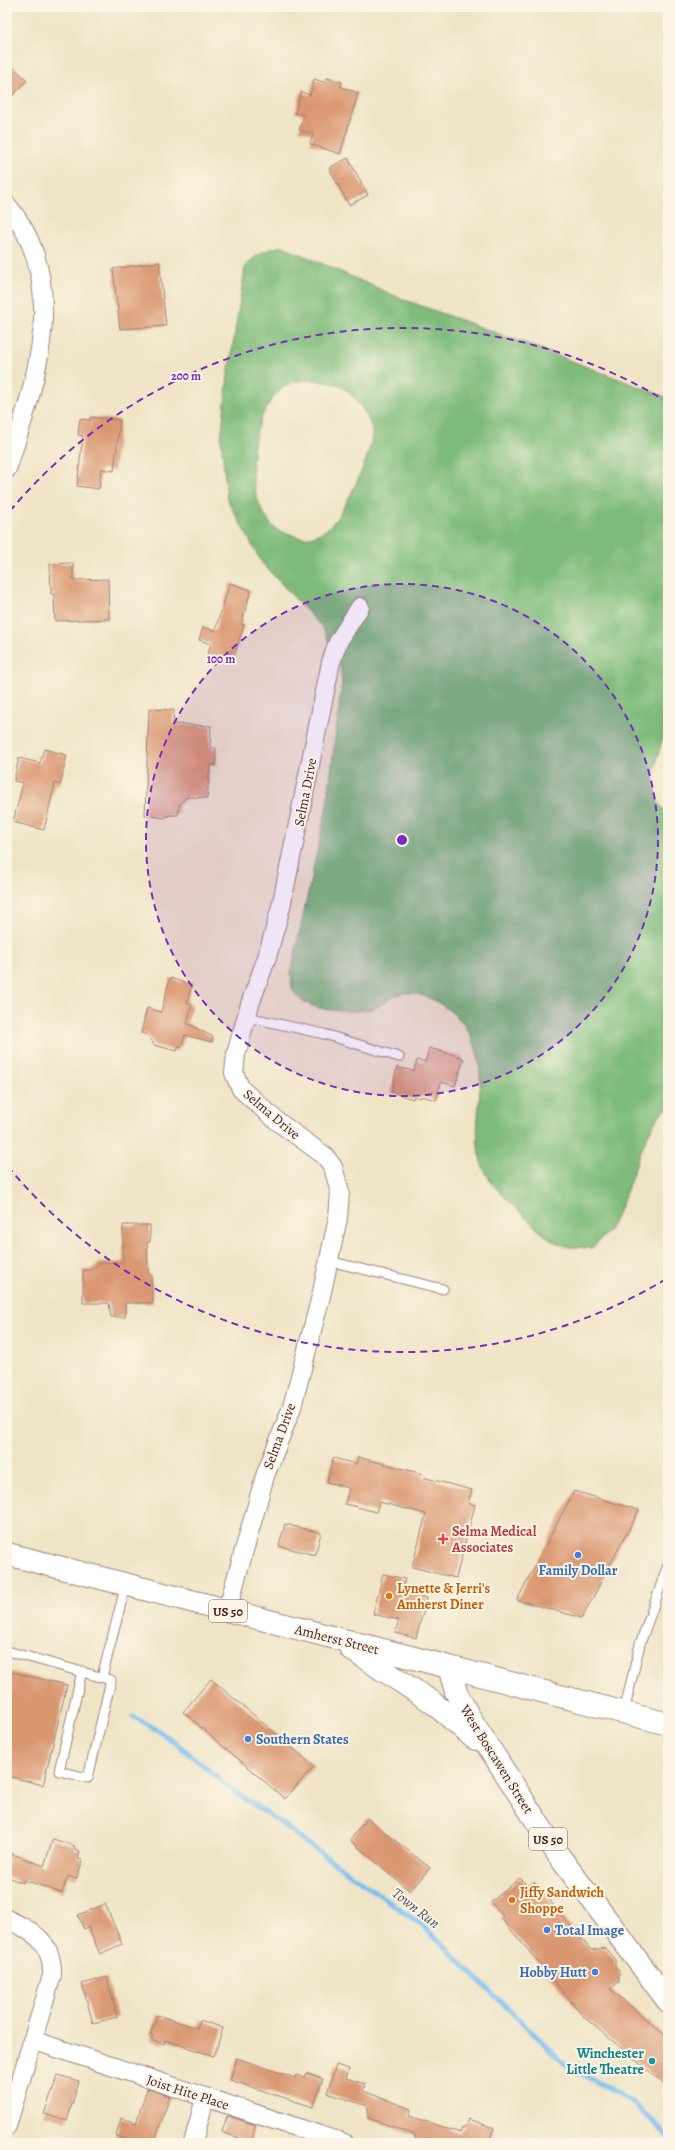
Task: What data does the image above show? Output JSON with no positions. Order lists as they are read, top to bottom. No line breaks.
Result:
{"streets":{"main road":["US 50","Amherst Street","West Boscawen Street"],"street":["Selma Drive","Joist Hite Place"]},"crossings":[["Selma Drive","Amherst Street"],["US 50","Amherst Street"],["US 50","West Boscawen Street"],["Amherst Street","West Boscawen Street"]],"water":["Town Run"],"places":{"health":["Selma Medical Associates"],"other":["Family Dollar","Lynette & Jerri's Amherst Diner","Southern States","Jiffy Sandwich Shoppe","Total Image","Hobby Hutt","Winchester Little Theatre"]},"rings":["200 m","100 m"]}
